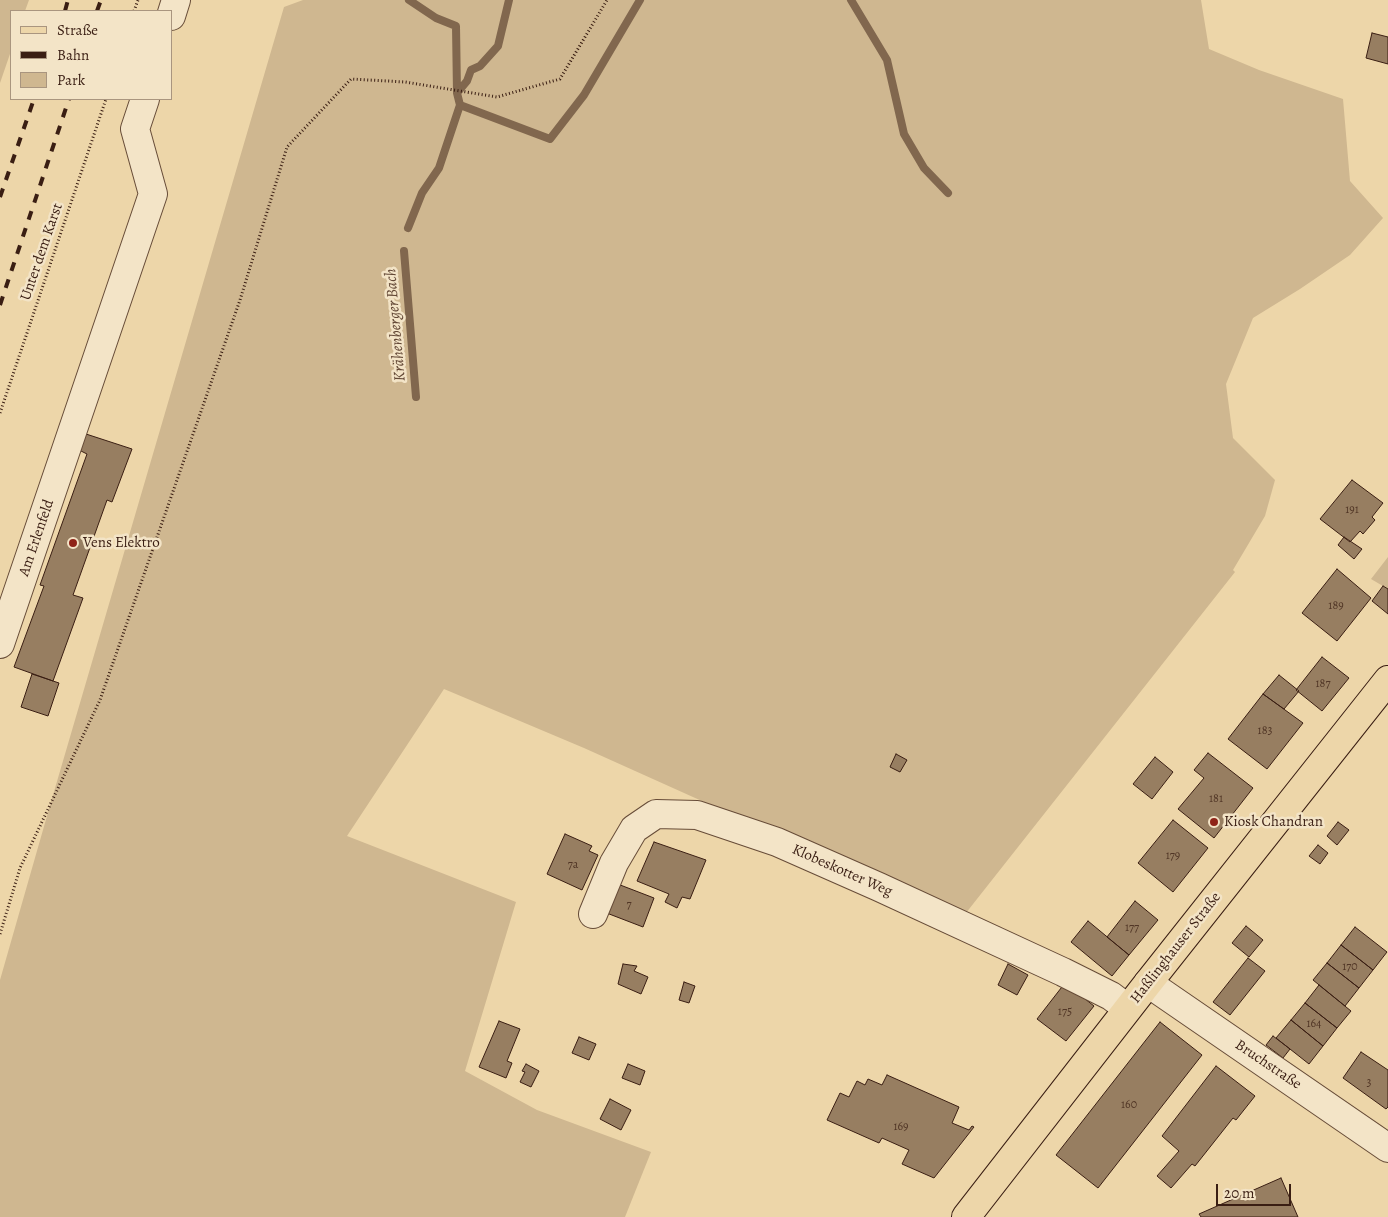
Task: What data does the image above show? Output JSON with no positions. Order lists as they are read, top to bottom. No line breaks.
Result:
{"streets":{"main road":["Haßlinghauser Straße"],"street":["Am Erlenfeld","Klobeskotter Weg","Bruchstraße"],"path":["Unter dem Karst"]},"crossings":[["Klobeskotter Weg","Haßlinghauser Straße"],["Haßlinghauser Straße","Bruchstraße"]],"water":["Krähenberger Bach"],"places":["Vens Elektro","Kiosk Chandran"],"house_numbers":["191","189","187","183","181","179","7a","7","177","170","175","164","3","160","169"],"legend":["Straße","Bahn","Park"],"scale_bar":"20 m"}
